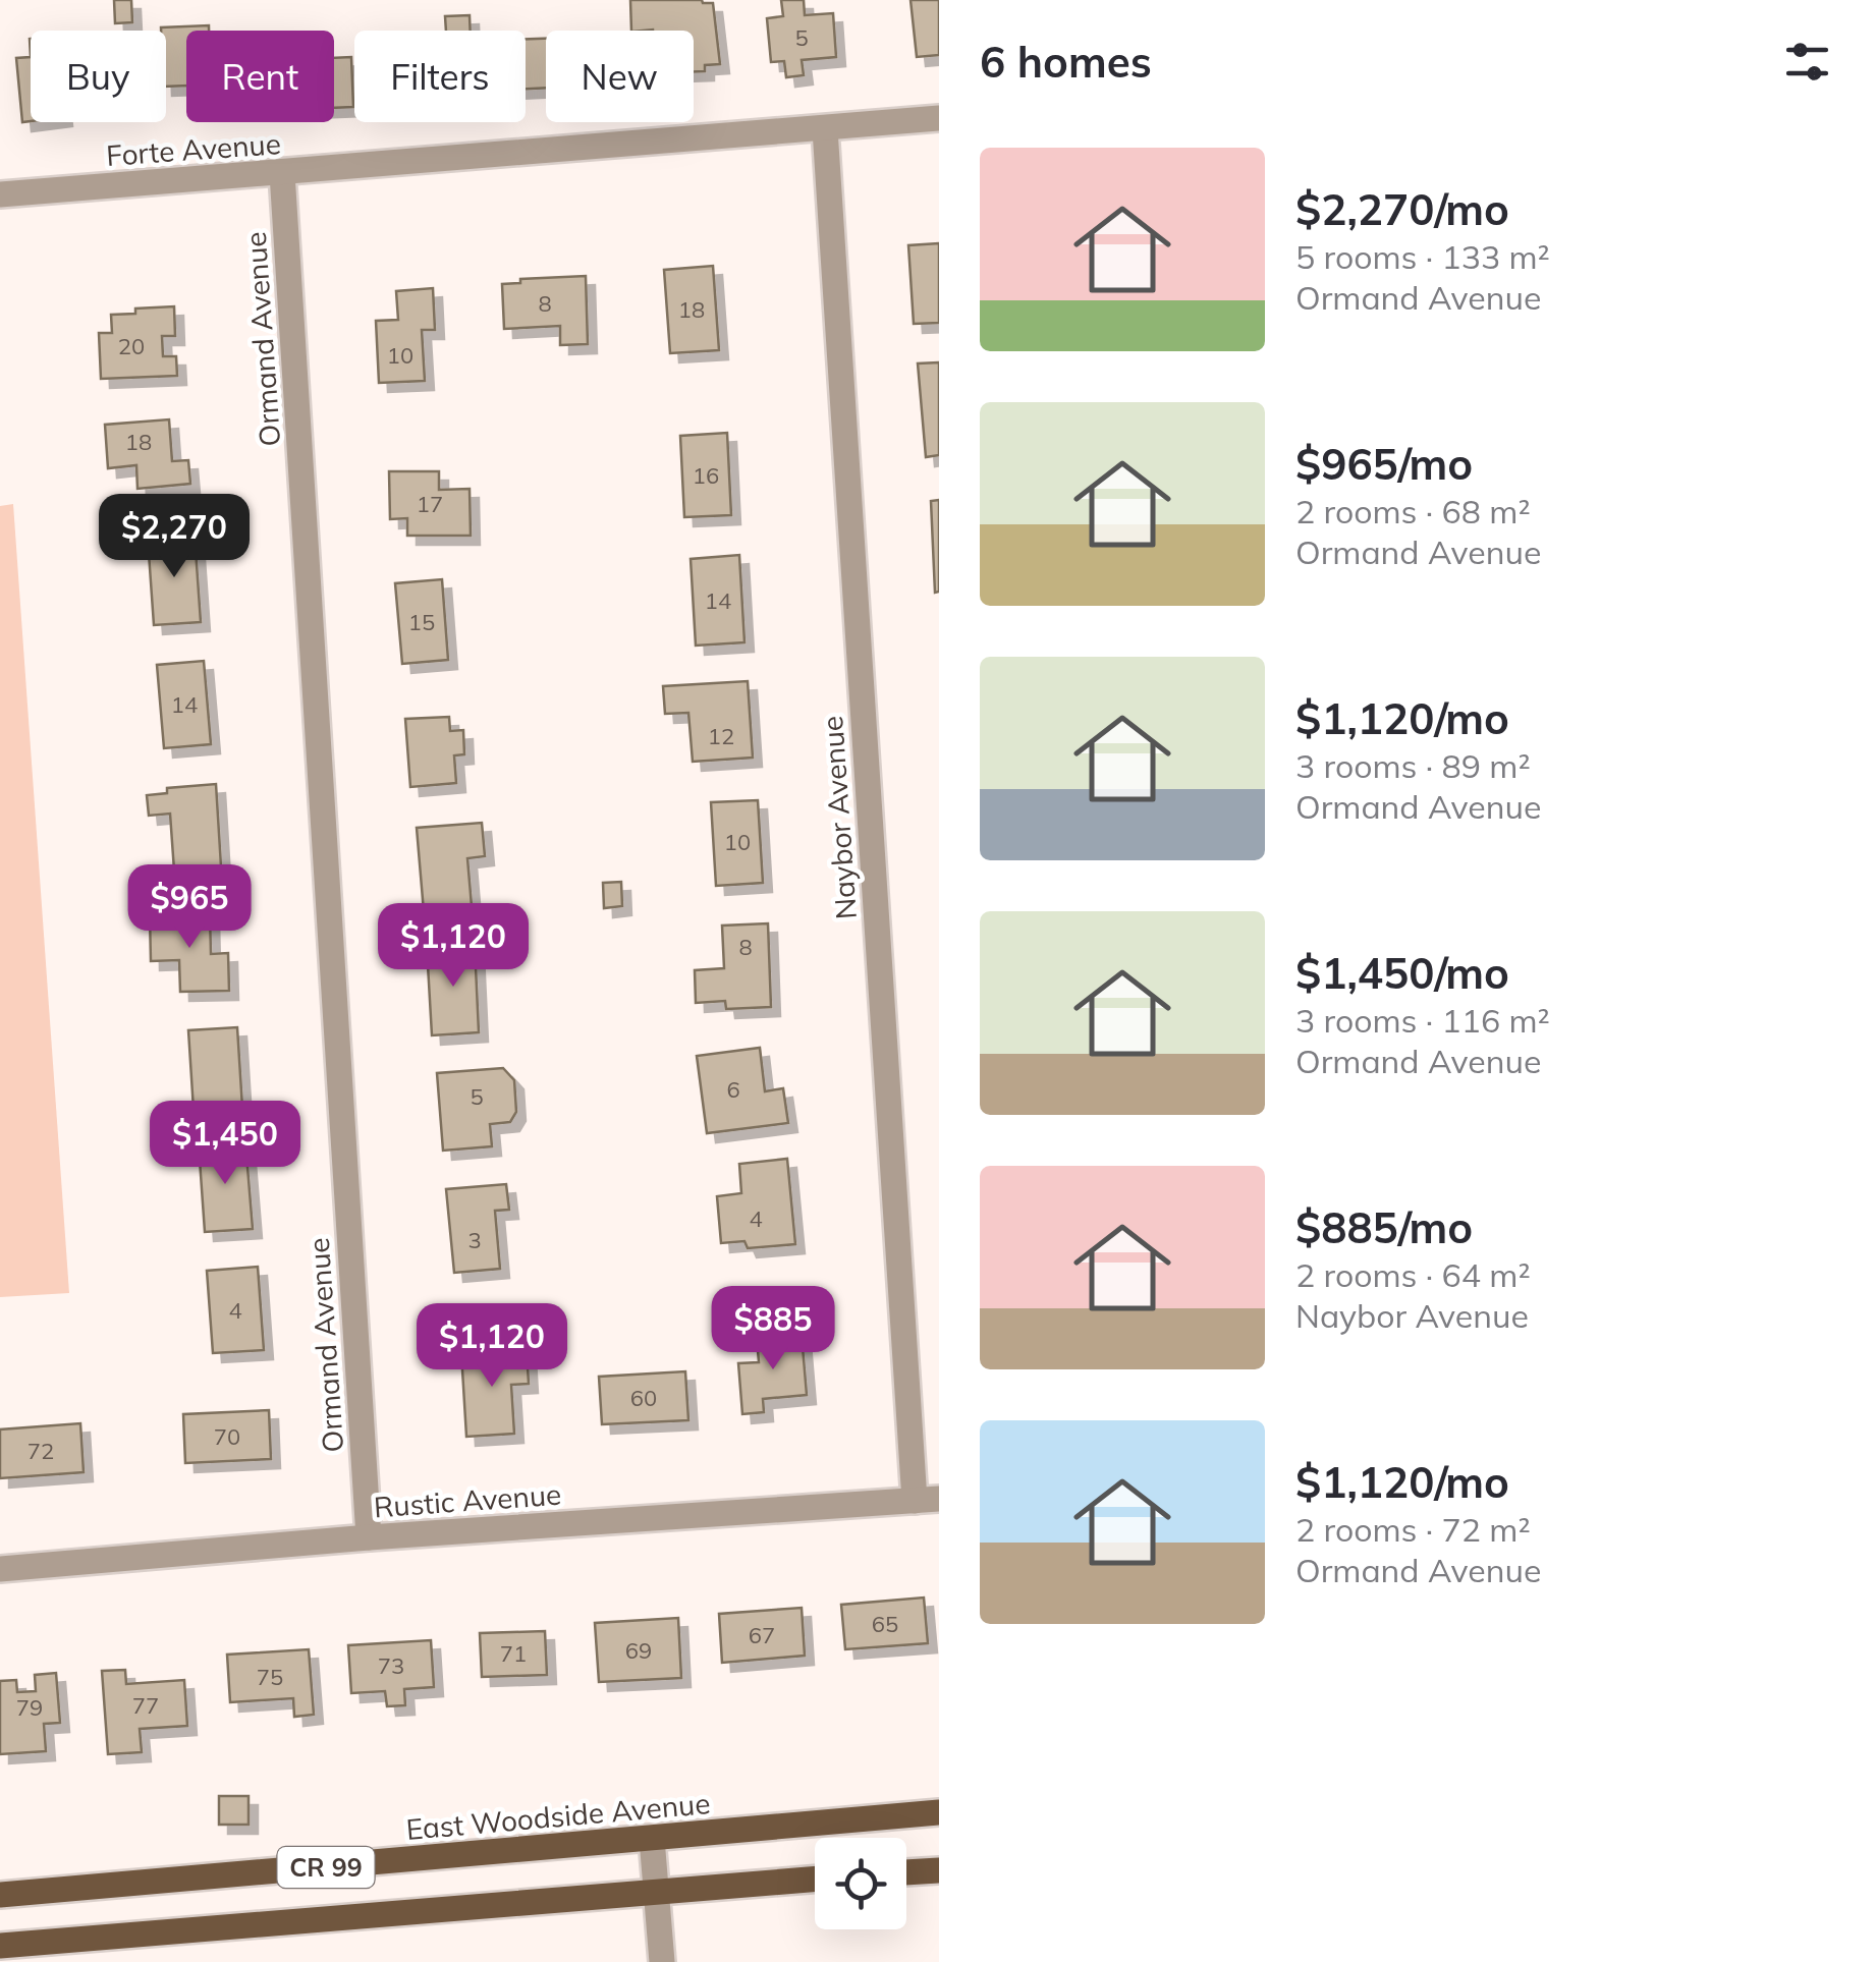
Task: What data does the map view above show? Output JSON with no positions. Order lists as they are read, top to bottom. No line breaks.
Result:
{"streets":{"main road":["East Woodside Avenue","CR 99"],"street":["Forte Avenue","Ormand Avenue","Naybor Avenue","Rustic Avenue"]},"crossings":[["Forte Avenue","Ormand Avenue"],["Forte Avenue","Naybor Avenue"],["Ormand Avenue","Rustic Avenue"],["Naybor Avenue","Rustic Avenue"]],"house_numbers":["5","8","18","20","10","18","16","17","14","15","14","12","10","8","6","5","4","3","4","60","70","72","65","67","69","71","73","75","77","79"],"page":{"heading":"6 homes","chip":["Buy","Rent","Filters","New"],"list":[{"name":"$2,270/mo","note":"5 rooms · 133 m² · Ormand Avenue"},{"name":"$965/mo","note":"2 rooms · 68 m² · Ormand Avenue"},{"name":"$1,120/mo","note":"3 rooms · 89 m² · Ormand Avenue"},{"name":"$1,450/mo","note":"3 rooms · 116 m² · Ormand Avenue"},{"name":"$885/mo","note":"2 rooms · 64 m² · Naybor Avenue"},{"name":"$1,120/mo","note":"2 rooms · 72 m² · Ormand Avenue"}],"price":["$2,270","$965","$1,120","$1,450","$885","$1,120"]}}
